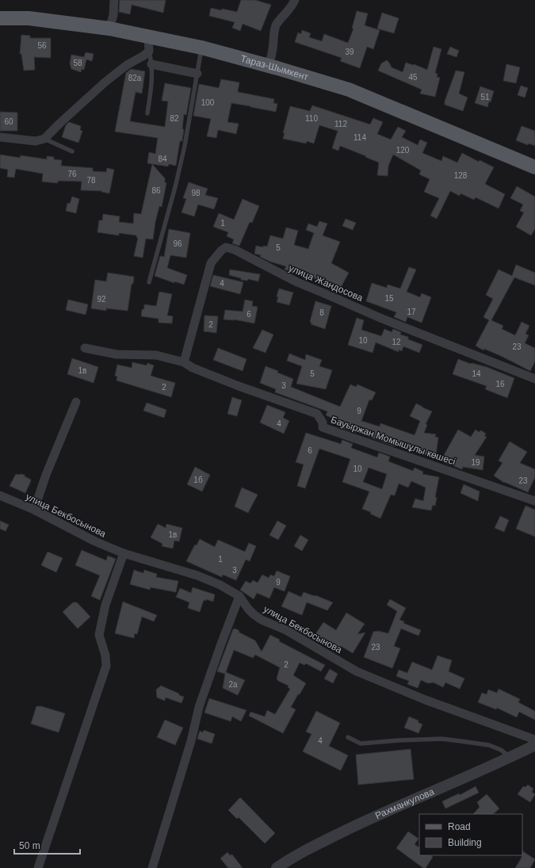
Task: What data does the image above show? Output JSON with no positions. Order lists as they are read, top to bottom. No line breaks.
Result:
{"streets":{"main road":["Тараз-Шымкент"],"street":["улица Жандосова","Бауыржан Момышұлы көшесі","улица Бекбосынова","Рахманкулова"]},"crossings":[["улица Жандосова","Бауыржан Момышұлы көшесі"]],"house_numbers":["56","39","58","45","82а","51","100","82","110","60","112","114","120","84","76","128","78","86","98","1","96","5","4","15","92","17","8","6","2","10","12","23","1в","5","14","16","3","2","9","4","6","19","10","1б","23","1в","1","3","9","23","2","2а","4"],"legend":["Road","Building"],"scale_bar":"50 m"}
